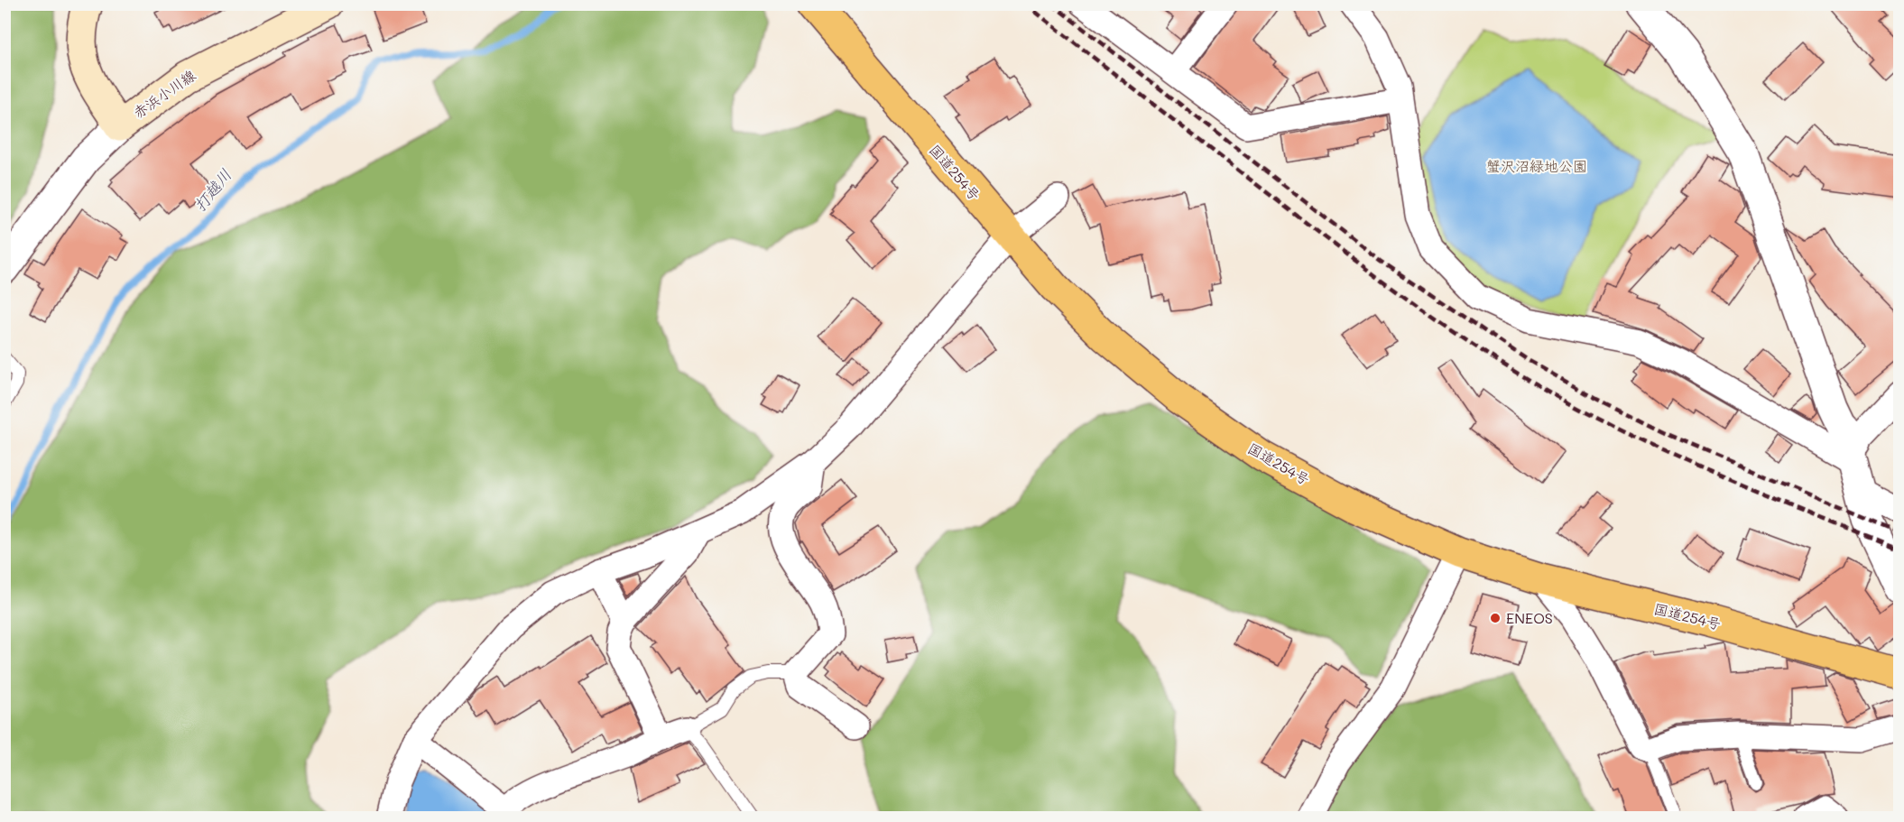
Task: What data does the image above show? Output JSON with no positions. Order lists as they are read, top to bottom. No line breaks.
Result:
{"streets":{"highway":["国道254号"],"main road":["赤浜小川線"]},"water":["打越川"],"parks":["蟹沢沼緑地公園"],"places":["ENEOS"]}
